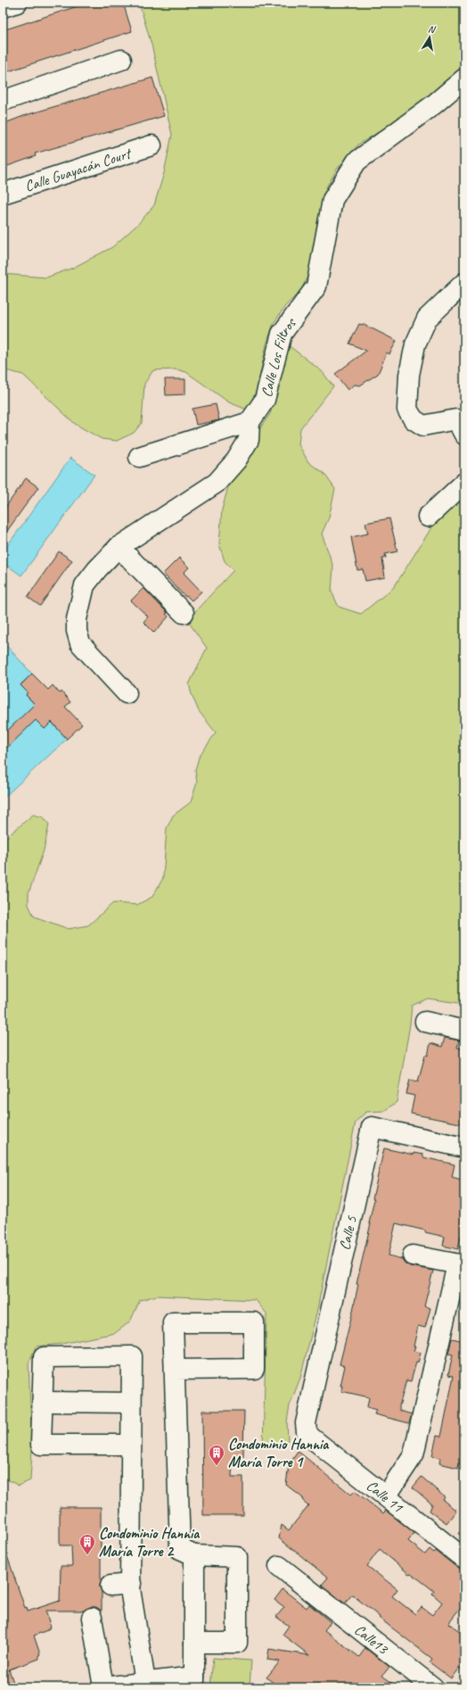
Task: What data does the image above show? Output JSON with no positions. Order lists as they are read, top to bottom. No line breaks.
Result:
{"streets":{"street":["Calle Guayacán Court","Calle Los Filtros","Calle 5","Calle 11","Calle13"]},"crossings":[["Calle 5","Calle 11"]],"places":{"building":["Condominio Hannia María Torre 1","Condominio Hannia María Torre 2"]},"north":"top"}
